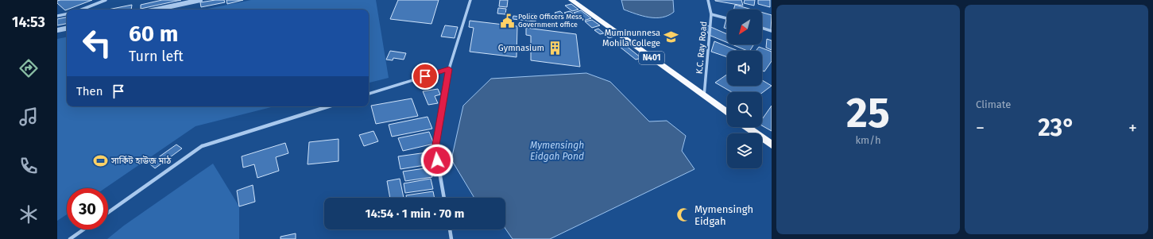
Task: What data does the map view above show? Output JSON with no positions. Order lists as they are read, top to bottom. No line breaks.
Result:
{"streets":{"highway":["N401"],"street":["K.C. Ray Road"]},"crossings":[["K.C. Ray Road","N401"]],"water":["Mymensingh Eidgah Pond"],"places":{"public building":["Police Officers Mess, Government office"],"school or university":["Muminunnesa Mohila College"],"building":["Gymnasium"],"sports":["সার্কিট হাউজ মাঠ"],"mosque":["Mymensingh Eidgah"]},"north":"bottom left","page":{"tabs":"14:53","tile":[["25","km/h"],"Climate"],"turn":["60 m","Turn left"],"then":"Then","heat":["−","23°","+"],"limit":"30","trip":"14:54 · 1 min · 70 m"}}
